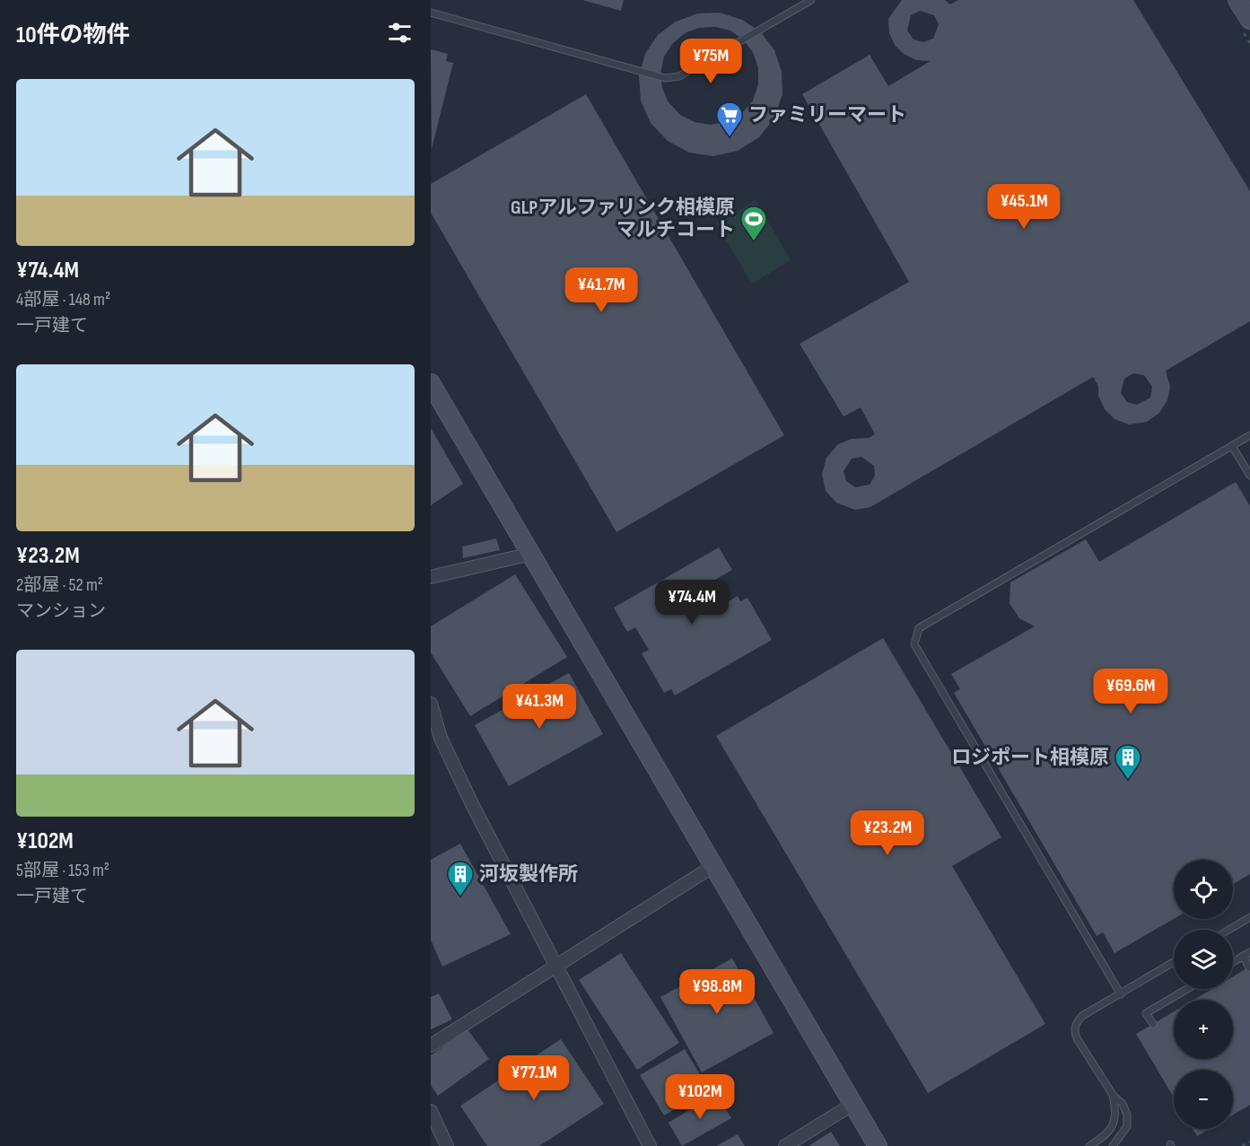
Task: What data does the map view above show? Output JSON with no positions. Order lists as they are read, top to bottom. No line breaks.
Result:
{"places":{"supermarket":["ファミリーマート"],"sports":["GLPアルファリンク相模原 マルチコート"],"building":["ロジポート相模原","河坂製作所"]},"page":{"heading":"10件の物件","price":["¥75M","¥45.1M","¥41.7M","¥74.4M","¥69.6M","¥41.3M","¥23.2M","¥98.8M","¥77.1M","¥102M"],"list":[{"name":"¥74.4M","note":"4部屋 · 148 m² · 一戸建て"},{"name":"¥23.2M","note":"2部屋 · 52 m² · マンション"},{"name":"¥102M","note":"5部屋 · 153 m² · 一戸建て"}],"map_buttons":["+","−"]}}
